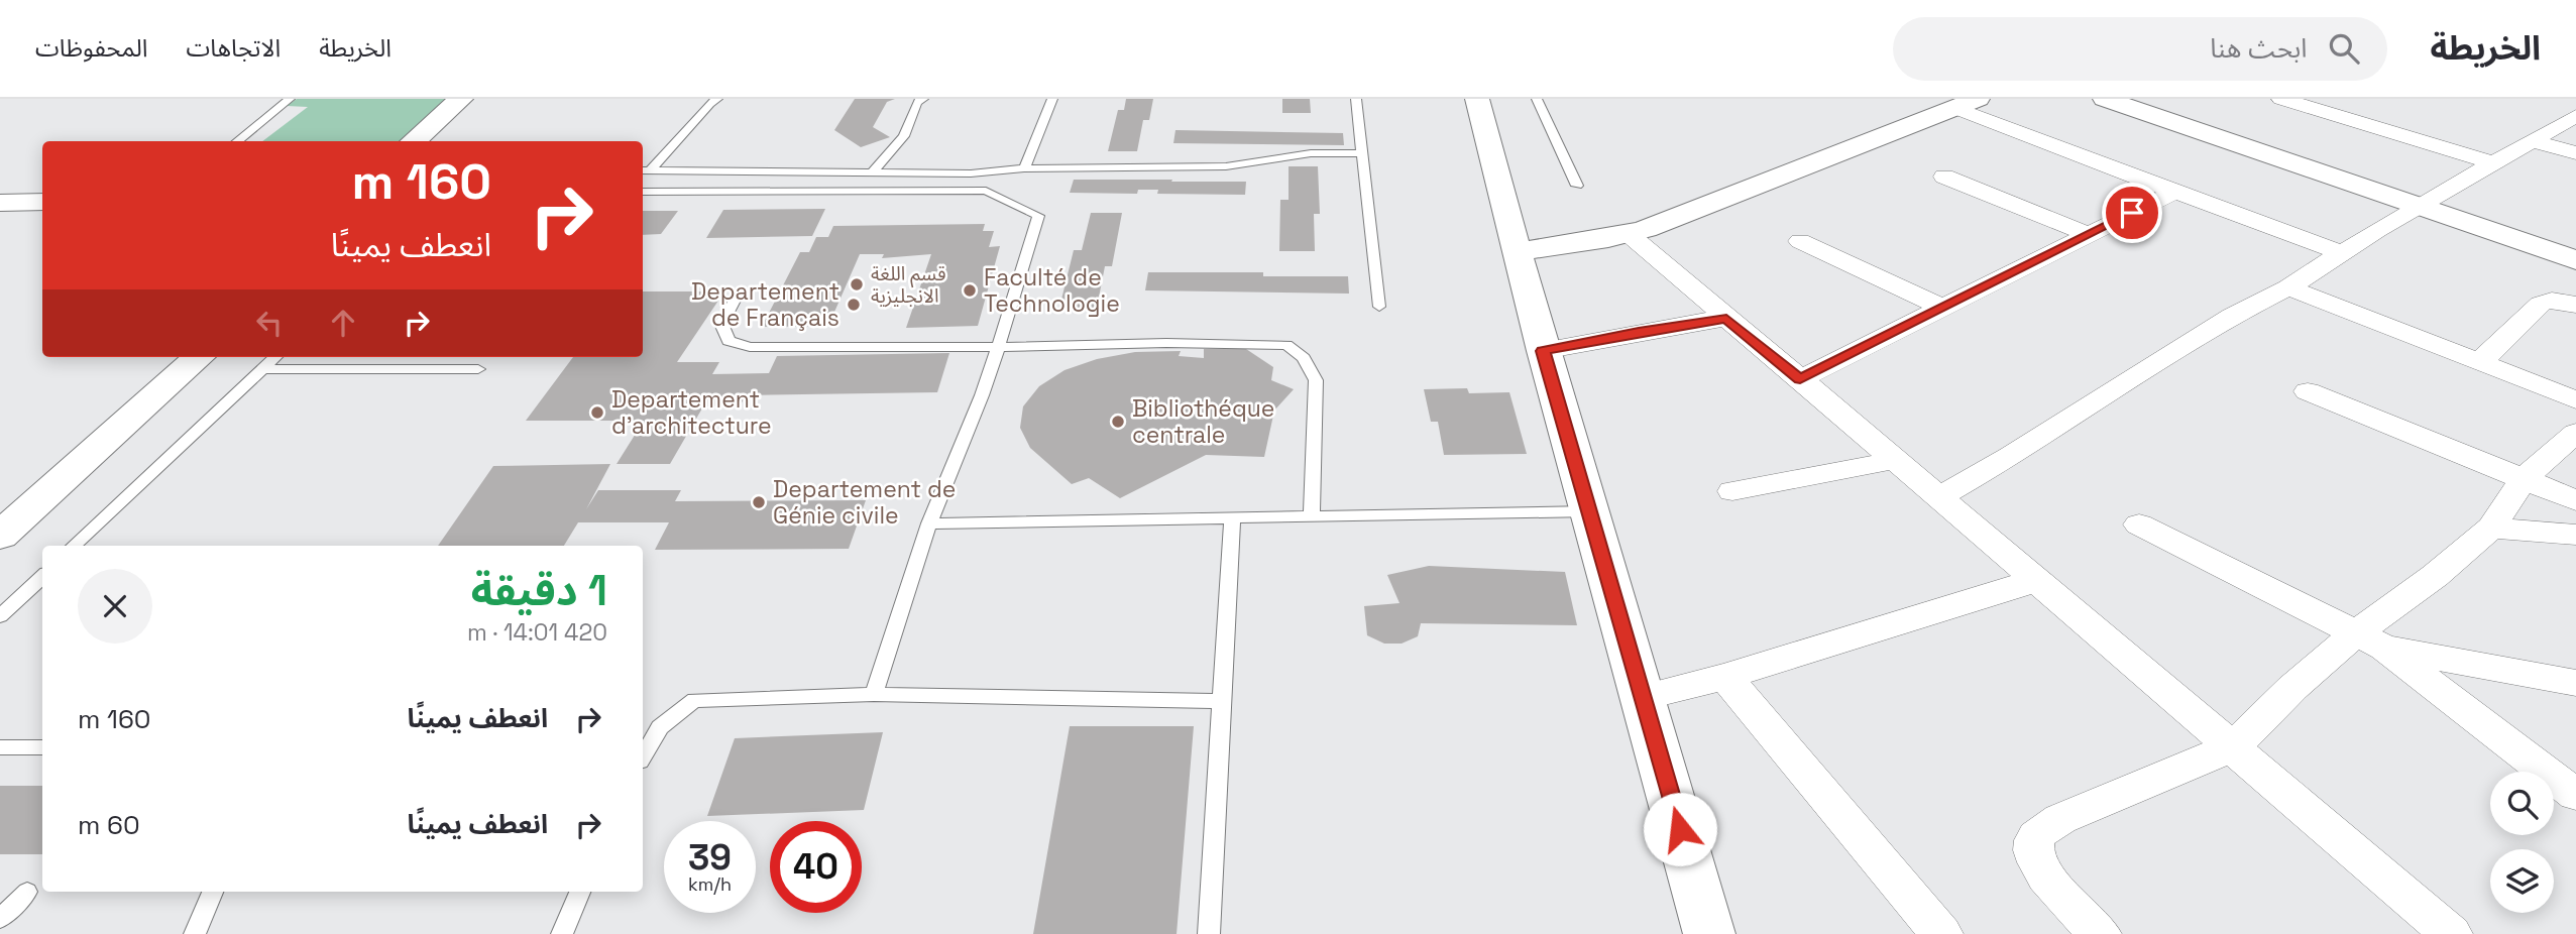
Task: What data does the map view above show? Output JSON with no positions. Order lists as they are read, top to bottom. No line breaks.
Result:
{"places":["قسم اللغة الانجليزية","Faculté de Technologie","Departement de Français","Departement d'architecture","Bibliothéque centrale","Departement de Génie civile"],"page":{"header":"الخريطة","search":"ابحث هنا","nav":["الخريطة","الاتجاهات","المحفوظات"],"turn":["160 m","انعطف يمينًا"],"heading":["1 دقيقة","420 m · 14:01"],"list":[{"name":"انعطف يمينًا","value":"160 m"},{"name":"انعطف يمينًا","value":"60 m"}],"speed":"39 km/h","limit":"40"}}
